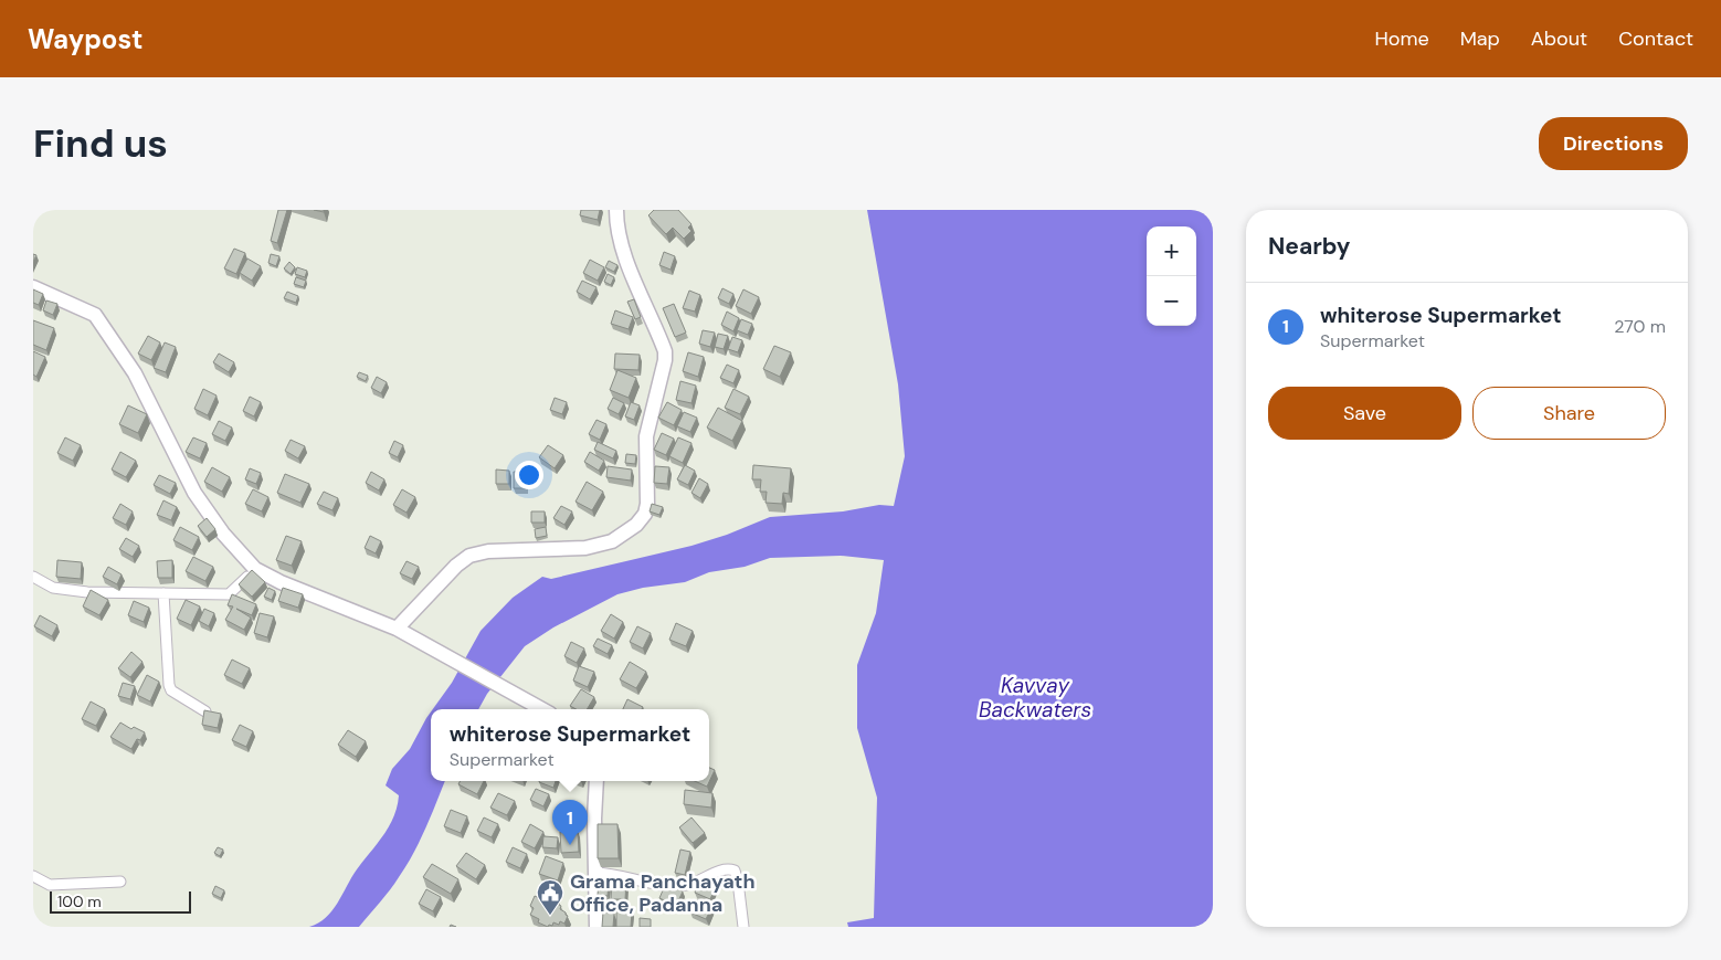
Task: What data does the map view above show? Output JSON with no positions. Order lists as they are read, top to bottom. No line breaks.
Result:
{"water":["Kavvay Backwaters"],"places":{"public building":["Grama Panchayath Office, Padanna"]},"scale_bar":"100 m","page":{"header":"Waypost","nav":["Home","Map","About","Contact"],"buttons":["Directions",["Save","Share"]],"title":"Find us","heading":"Nearby","map_buttons":["+","−"],"list":[{"mark":"1","name":"whiterose Supermarket","note":"Supermarket","value":"270 m"}],"popup":["whiterose Supermarket","Supermarket"],"pins":"1","scale":"100 m"}}
